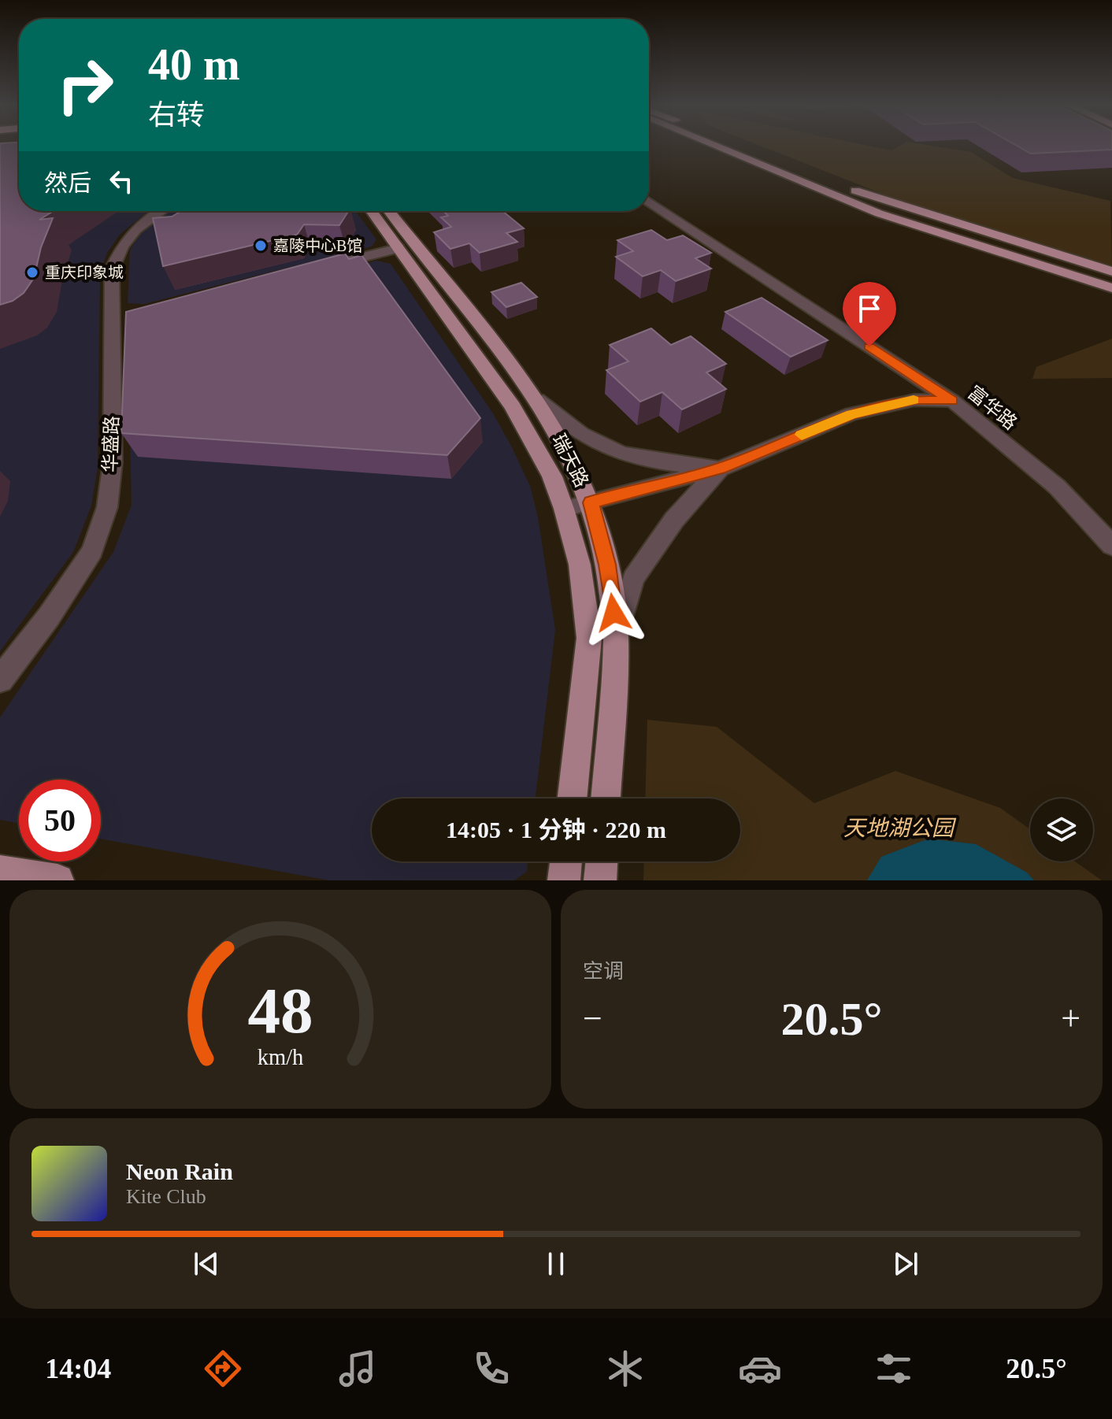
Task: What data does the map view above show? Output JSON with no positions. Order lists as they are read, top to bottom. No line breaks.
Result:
{"streets":{"main road":["瑞天路"],"street":["富华路","华盛路"]},"parks":["天地湖公园"],"places":["嘉陵中心B馆","重庆印象城"],"page":{"turn":["40 m","右转"],"then":"然后","limit":"50","trip":"14:05 · 1 分钟 · 220 m","tile":"空调","heat":["−","20.5°","+"],"song":["Neon Rain","Kite Club"],"tabs":["14:04","20.5°"],"gauge":["48","km/h"]}}
